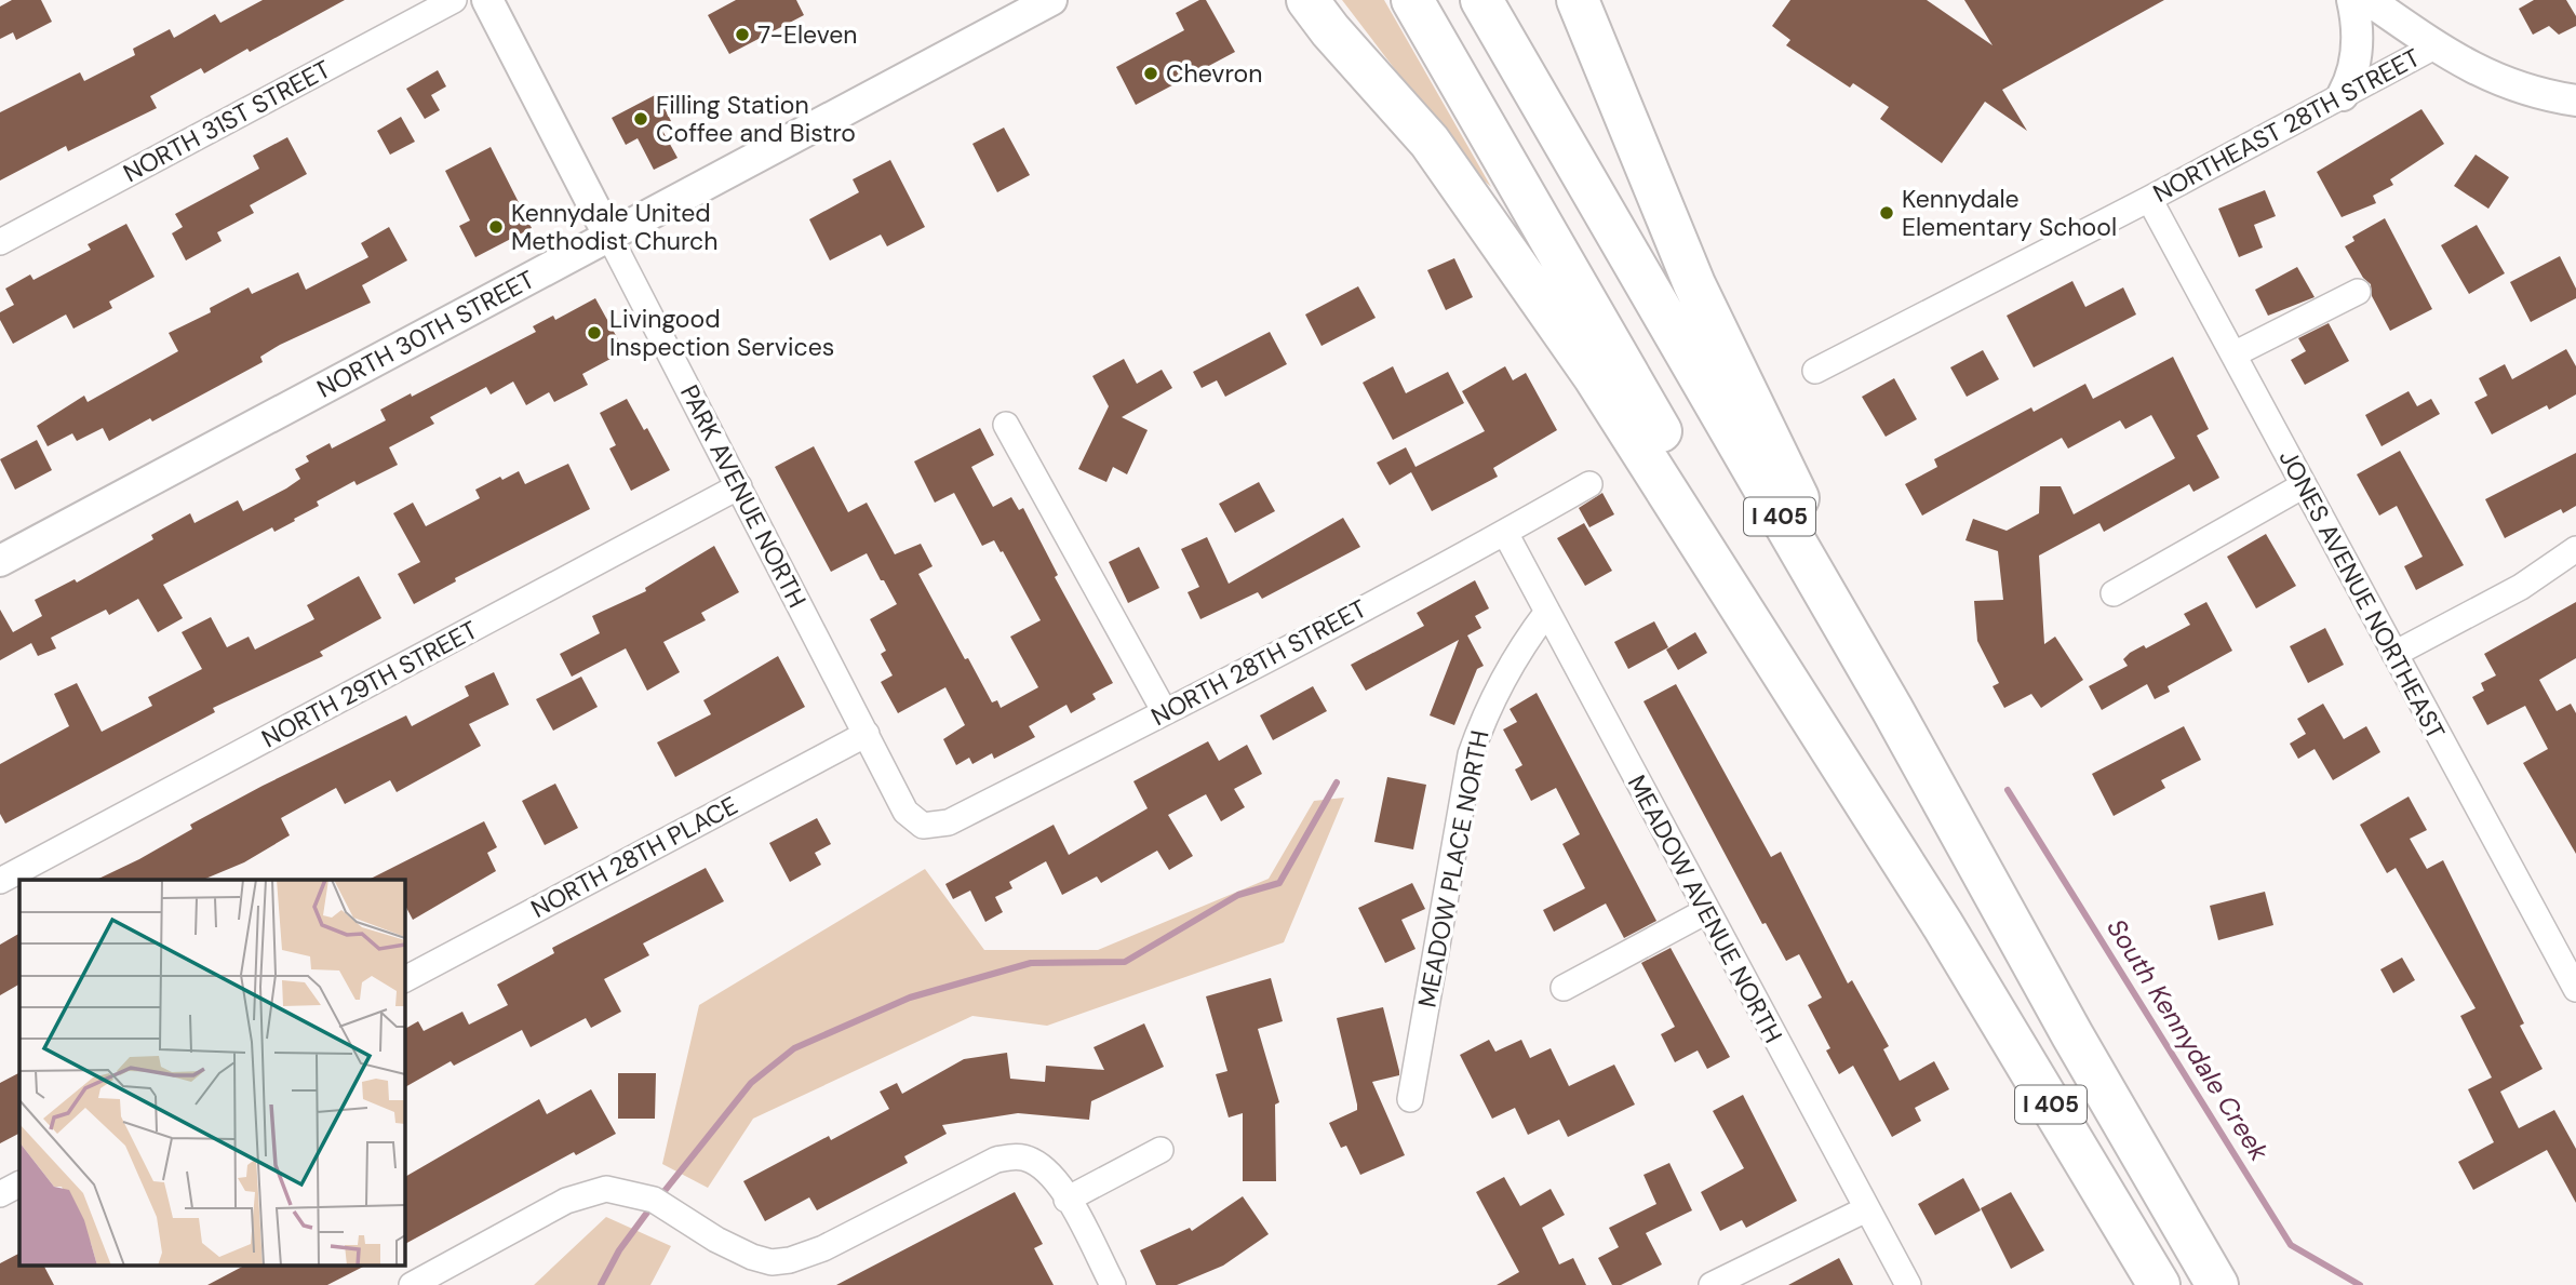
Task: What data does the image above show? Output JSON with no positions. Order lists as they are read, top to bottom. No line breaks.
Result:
{"streets":{"highway":["I 405"],"street":["NORTH 31ST STREET","NORTHEAST 28TH STREET","NORTH 30TH STREET","PARK AVENUE NORTH","JONES AVENUE NORTHEAST","NORTH 28TH STREET","NORTH 29TH STREET","NORTH 28TH PLACE","MEADOW PLACE NORTH","MEADOW AVENUE NORTH"]},"crossings":[["NORTHEAST 28TH STREET","JONES AVENUE NORTHEAST"],["NORTH 30TH STREET","PARK AVENUE NORTH"],["PARK AVENUE NORTH","NORTH 28TH STREET"],["PARK AVENUE NORTH","NORTH 29TH STREET"],["PARK AVENUE NORTH","NORTH 28TH PLACE"],["NORTH 28TH STREET","MEADOW AVENUE NORTH"],["MEADOW PLACE NORTH","MEADOW AVENUE NORTH"]],"water":["South Kennydale Creek"],"places":["7-Eleven","Chevron","Filling Station Coffee and Bistro","Kennydale Elementary School","Kennydale United Methodist Church","Livingood Inspection Services"]}
